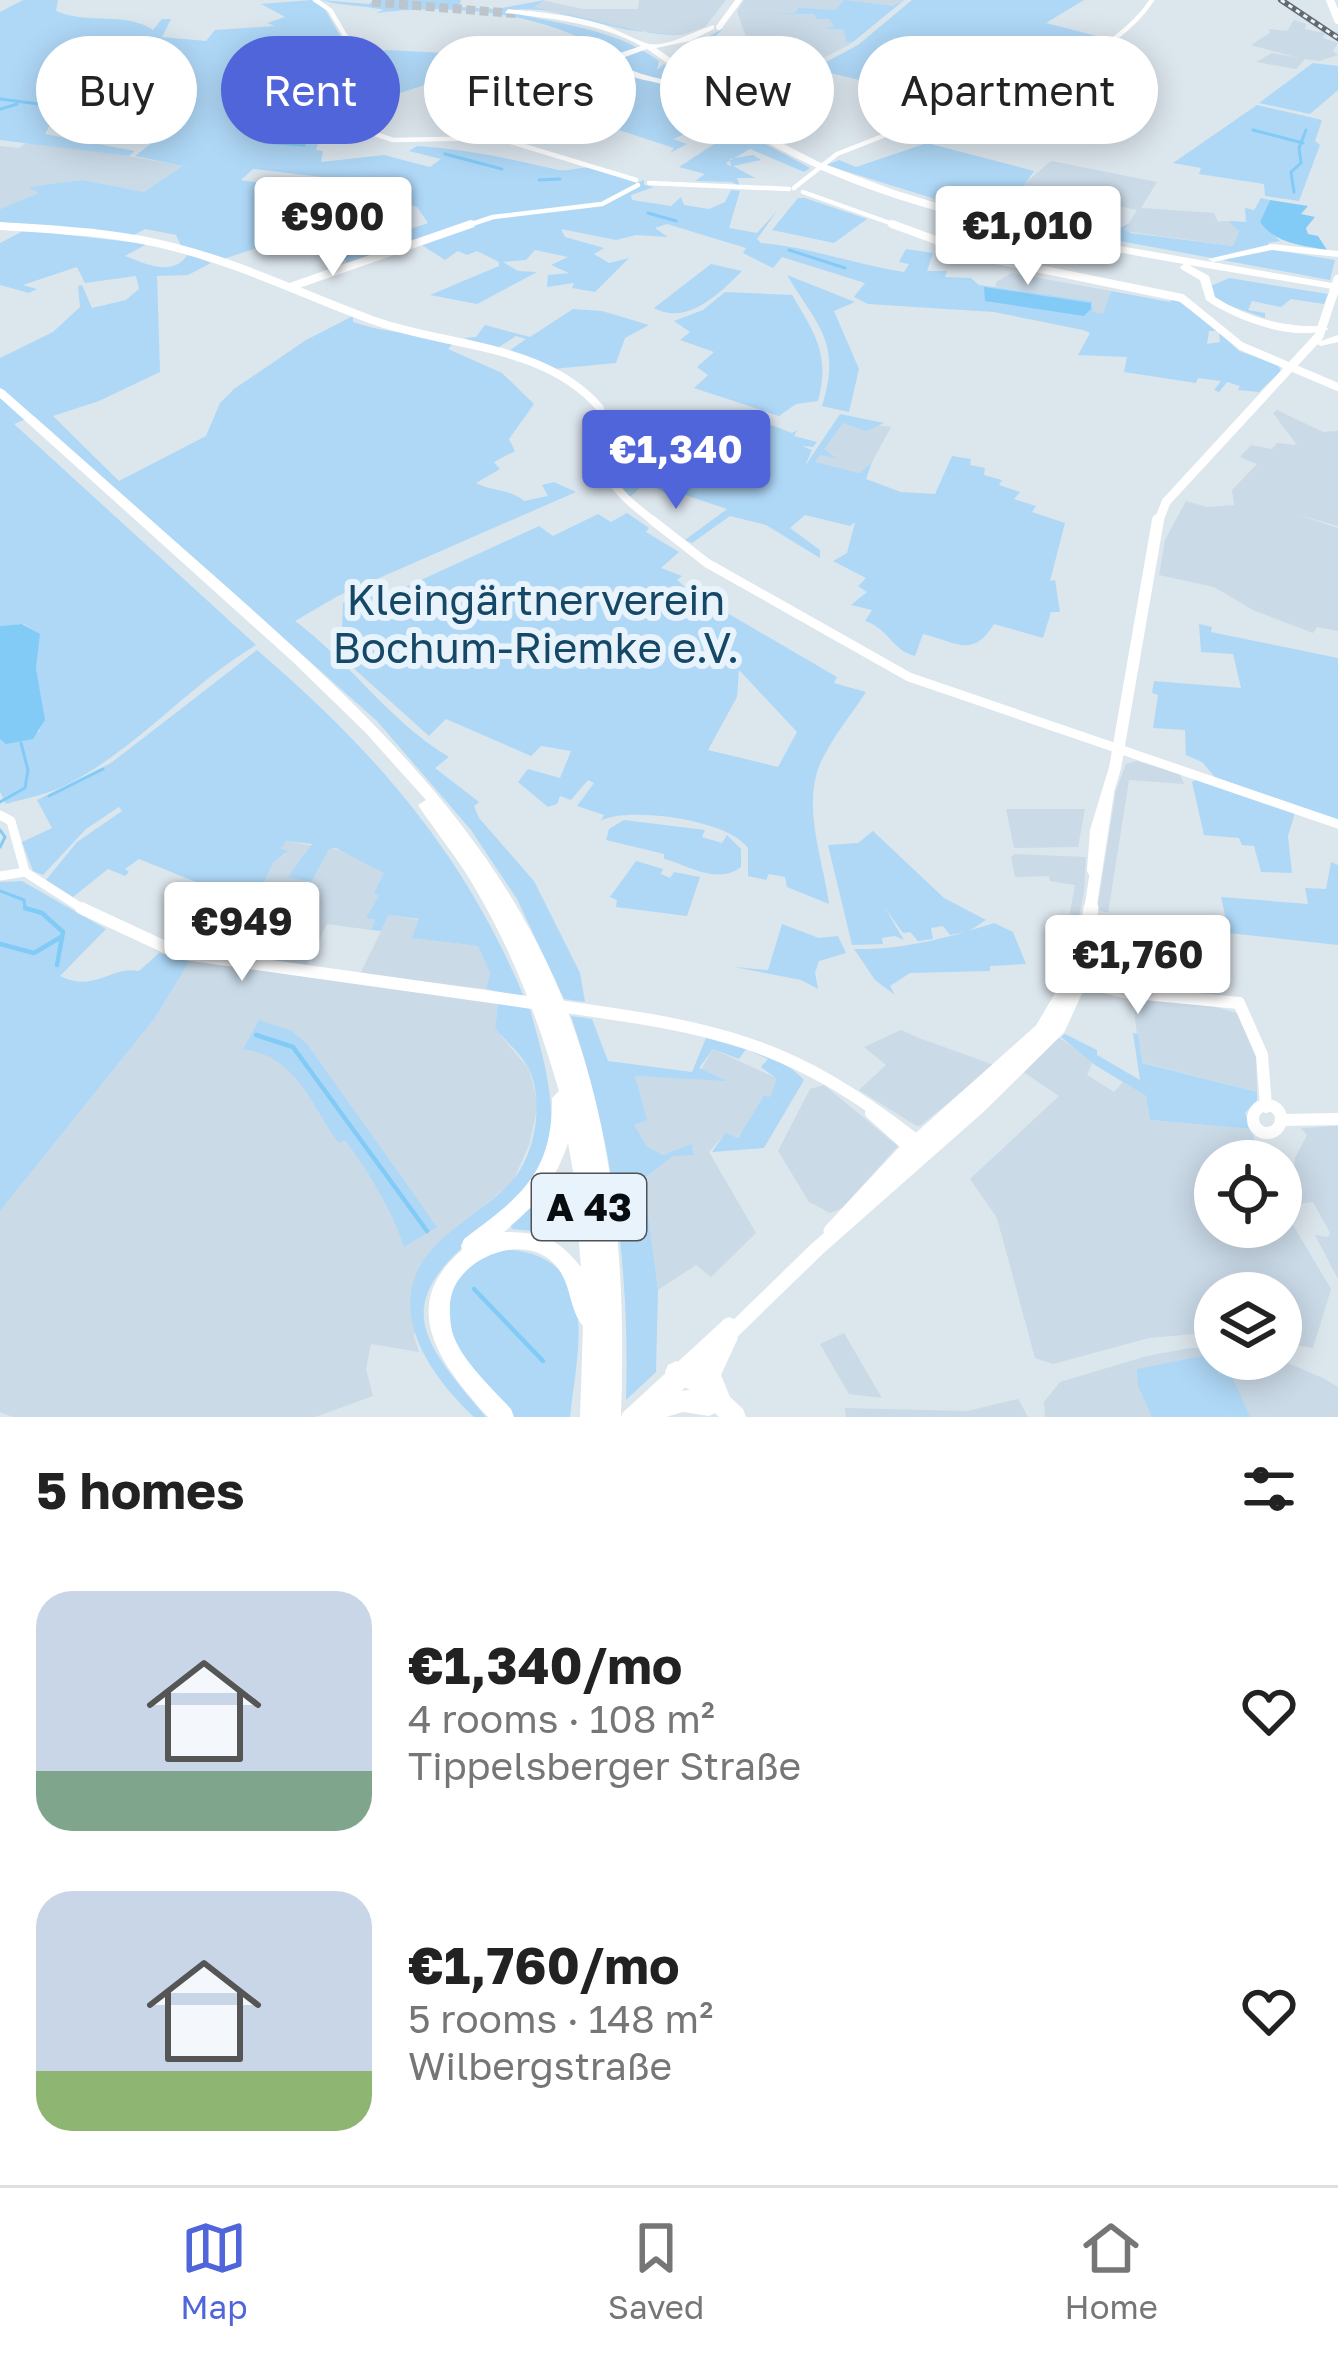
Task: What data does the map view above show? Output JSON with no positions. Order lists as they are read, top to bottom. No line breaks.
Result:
{"streets":{"highway":["A 43"]},"parks":["Kleingärtnerverein Bochum-Riemke e.V."],"page":{"chip":["Buy","Rent","Filters","New","Apartment"],"price":["€900","€1,010","€1,340","€949","€1,760"],"heading":"5 homes","list":[{"name":"€1,340/mo","note":"4 rooms · 108 m² · Tippelsberger Straße"},{"name":"€1,760/mo","note":"5 rooms · 148 m² · Wilbergstraße"}],"tabs":["Map","Saved","Home"]}}
